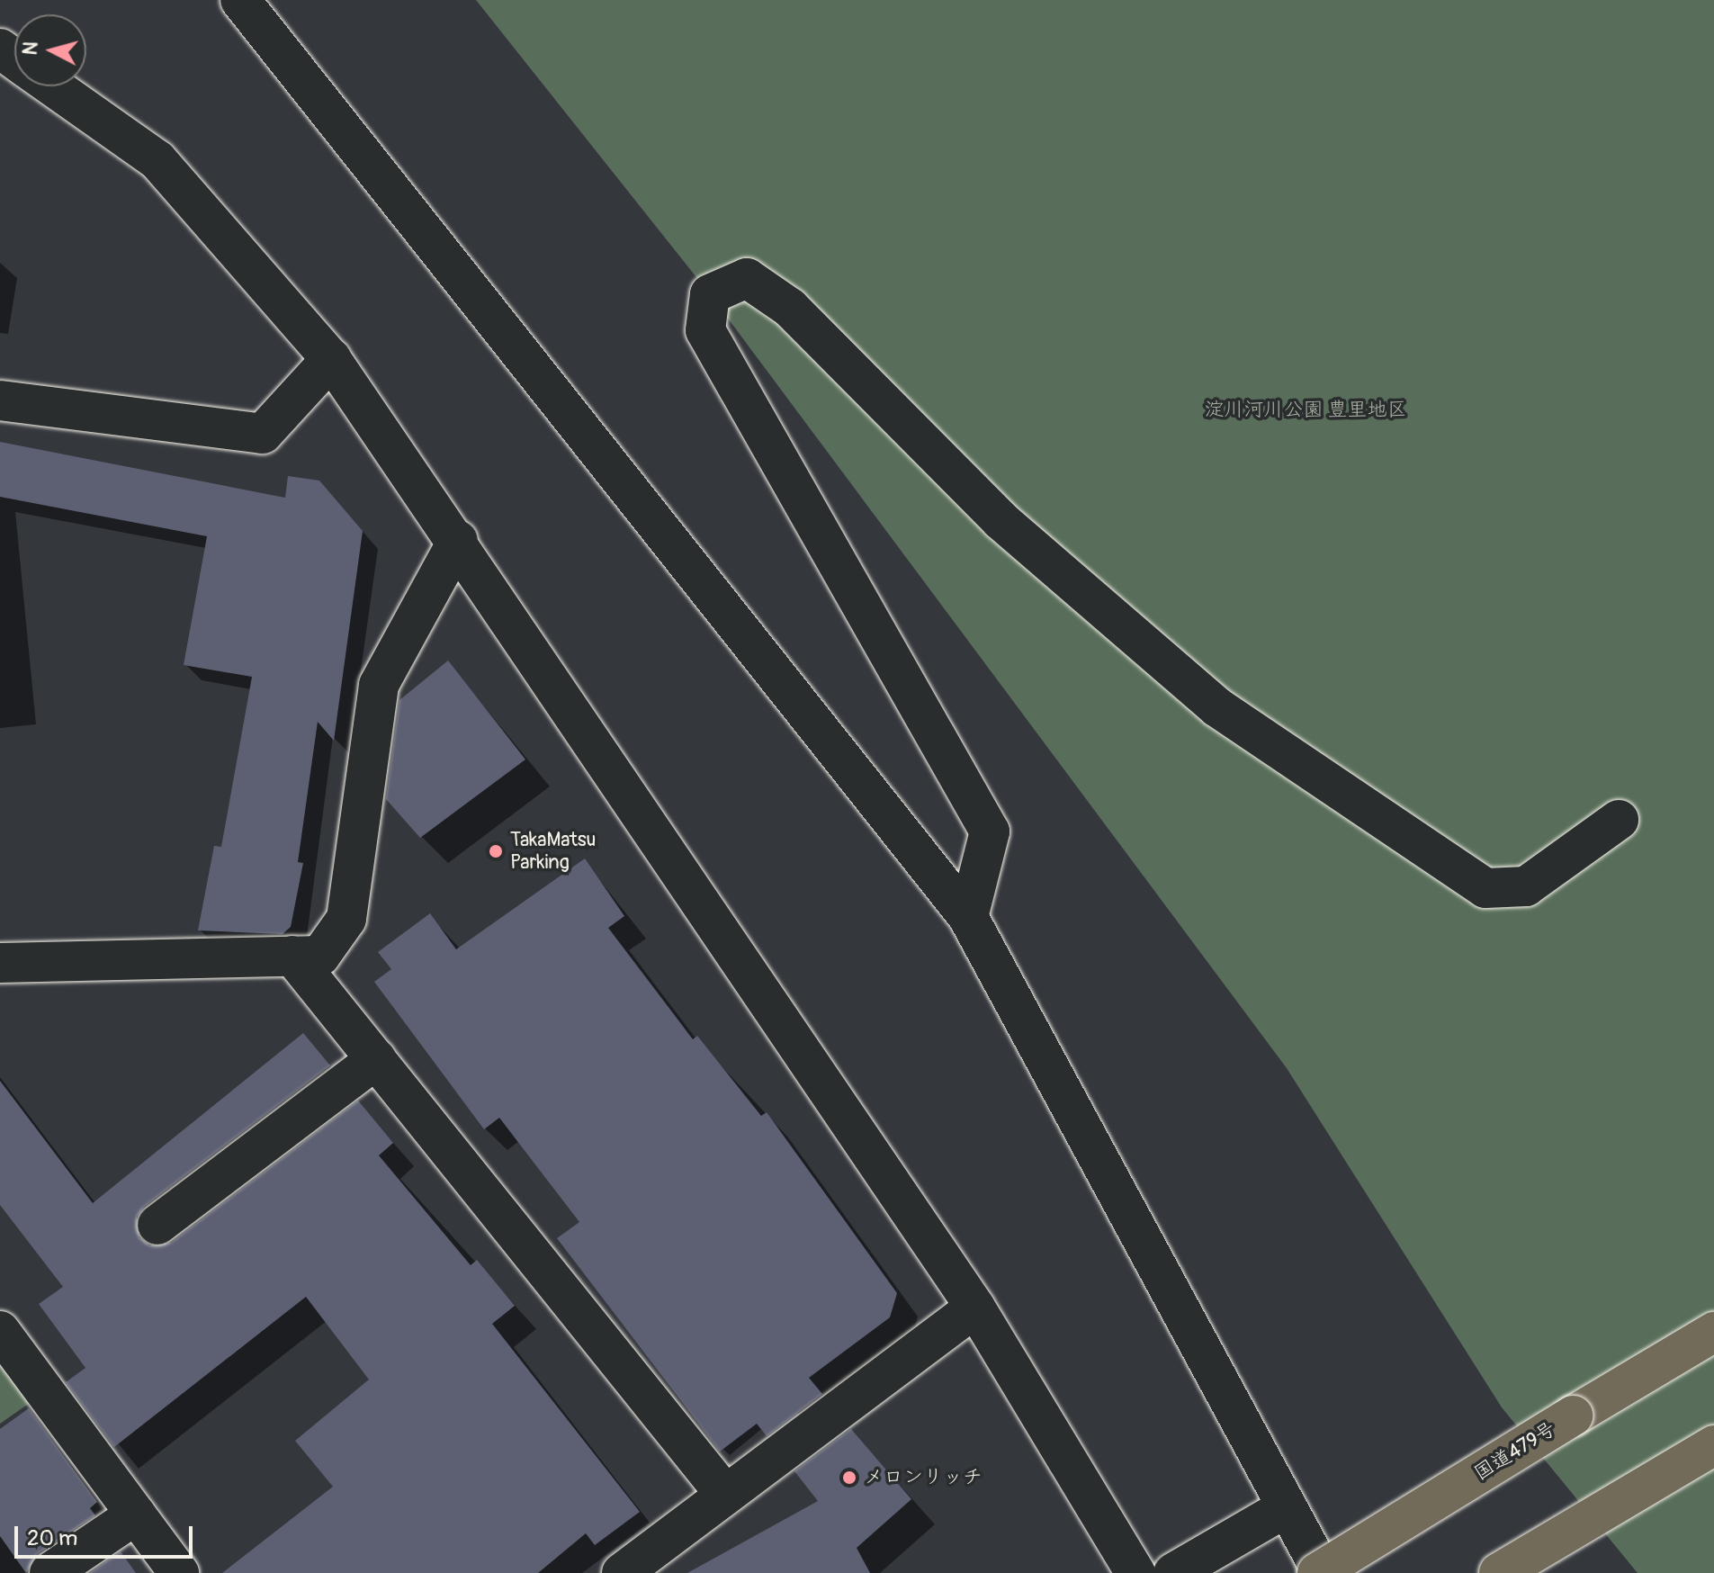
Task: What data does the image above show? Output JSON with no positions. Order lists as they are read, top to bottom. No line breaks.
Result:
{"streets":{"highway":["国道479号"]},"parks":["淀川河川公園 豊里地区"],"places":["TakaMatsu Parking","メロンリッチ"],"scale_bar":"20 m","north":"left"}
